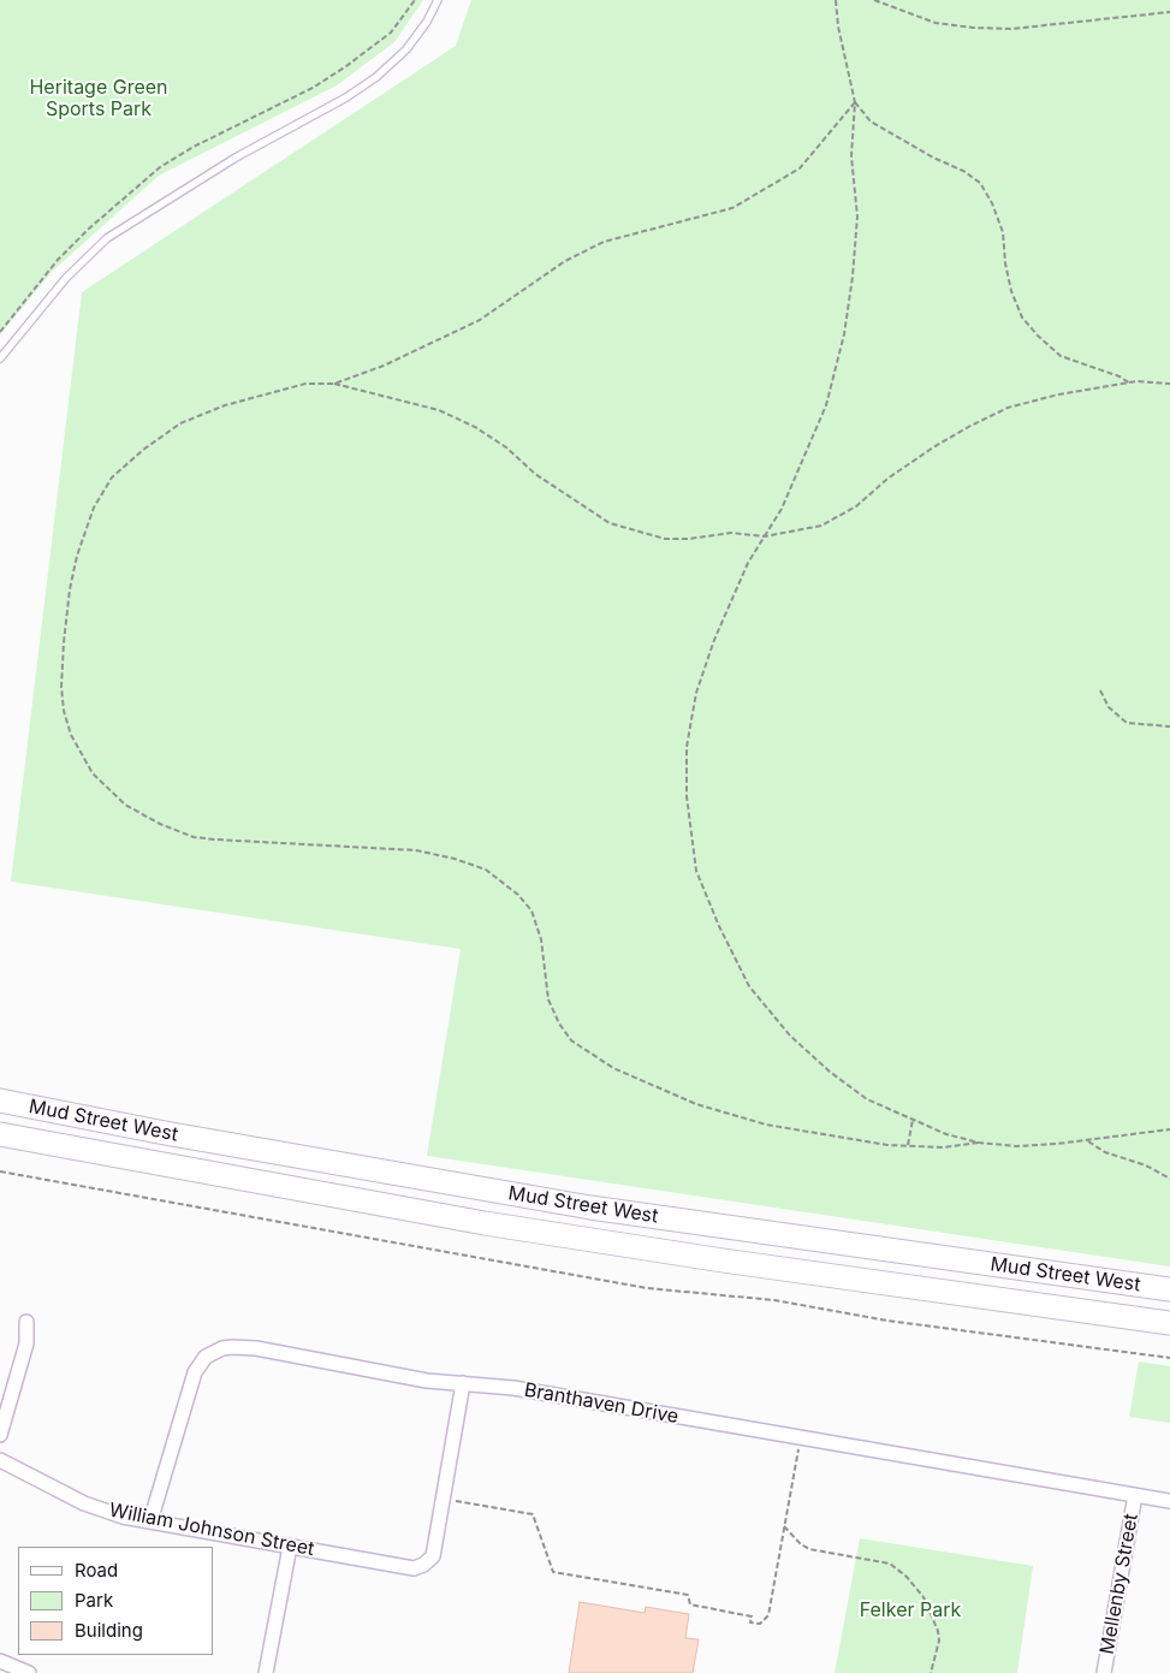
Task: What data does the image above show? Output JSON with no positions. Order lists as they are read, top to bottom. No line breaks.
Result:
{"streets":{"main road":["Mud Street West"],"street":["Branthaven Drive","William Johnson Street","Mellenby Street"]},"crossings":[["Branthaven Drive","William Johnson Street"],["Branthaven Drive","Mellenby Street"]],"parks":["Heritage Green Sports Park","Felker Park"],"legend":["Road","Park","Building"]}
